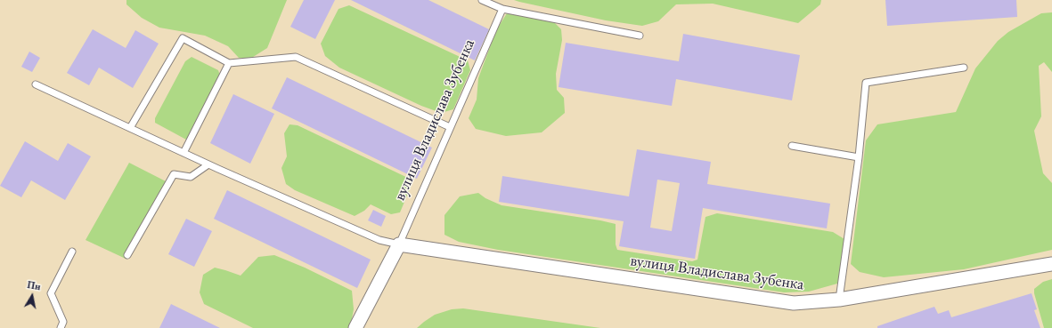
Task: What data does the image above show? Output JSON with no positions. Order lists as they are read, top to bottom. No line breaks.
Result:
{"streets":{"street":["вулиця Владислава Зубенка"]},"north":"top"}
